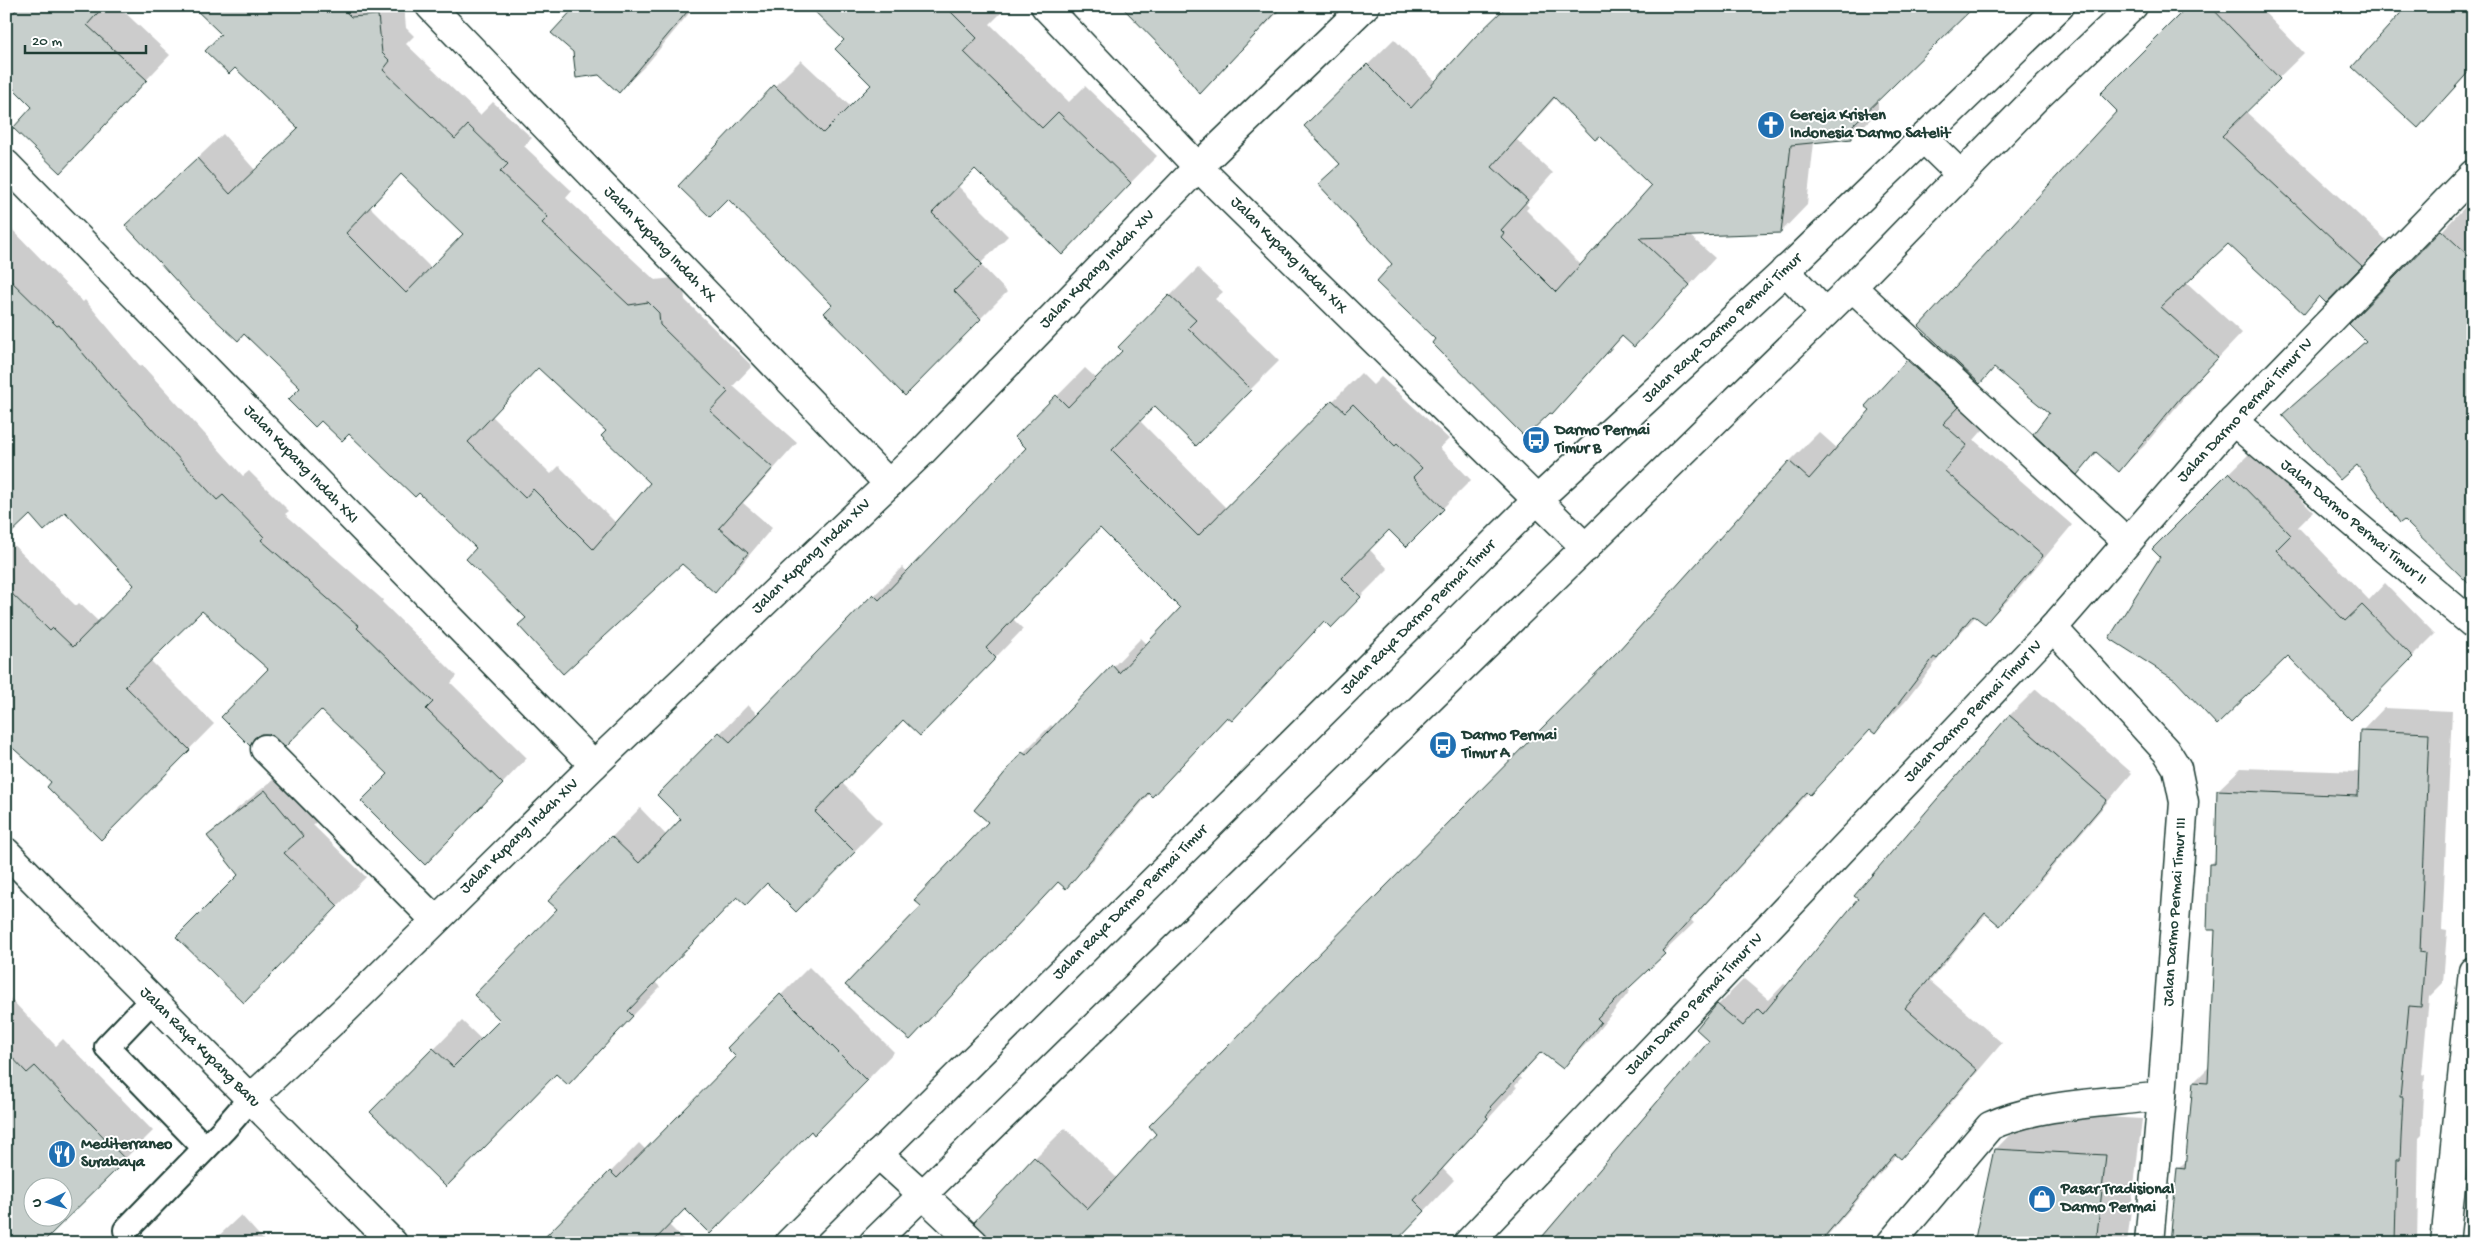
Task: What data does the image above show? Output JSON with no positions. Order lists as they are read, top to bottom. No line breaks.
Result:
{"streets":{"street":["Jalan Kupang Indah XX","Jalan Kupang Indah XIX","Jalan Kupang Indah XIV","Jalan Raya Darmo Permai Timur","Jalan Darmo Permai Timur IV","Jalan Kupang Indah XXI","Jalan Darmo Permai Timur II","Jalan Darmo Permai Timur III","Jalan Raya Kupang Baru"]},"crossings":[["Jalan Kupang Indah XX","Jalan Kupang Indah XIV"],["Jalan Kupang Indah XIX","Jalan Kupang Indah XIV"],["Jalan Kupang Indah XIX","Jalan Raya Darmo Permai Timur"],["Jalan Kupang Indah XIV","Jalan Kupang Indah XXI"],["Jalan Kupang Indah XIV","Jalan Raya Kupang Baru"],["Jalan Darmo Permai Timur IV","Jalan Darmo Permai Timur II"],["Jalan Darmo Permai Timur IV","Jalan Darmo Permai Timur III"]],"places":{"church":["Gereja Kristen Indonesia Darmo Satelit"],"bus stop":["Darmo Permai Timur B","Darmo Permai Timur A"],"restaurant":["Mediterraneo Surabaya"],"shop":["Pasar Tradisional Darmo Permai"]},"scale_bar":"20 m","north":"left"}
